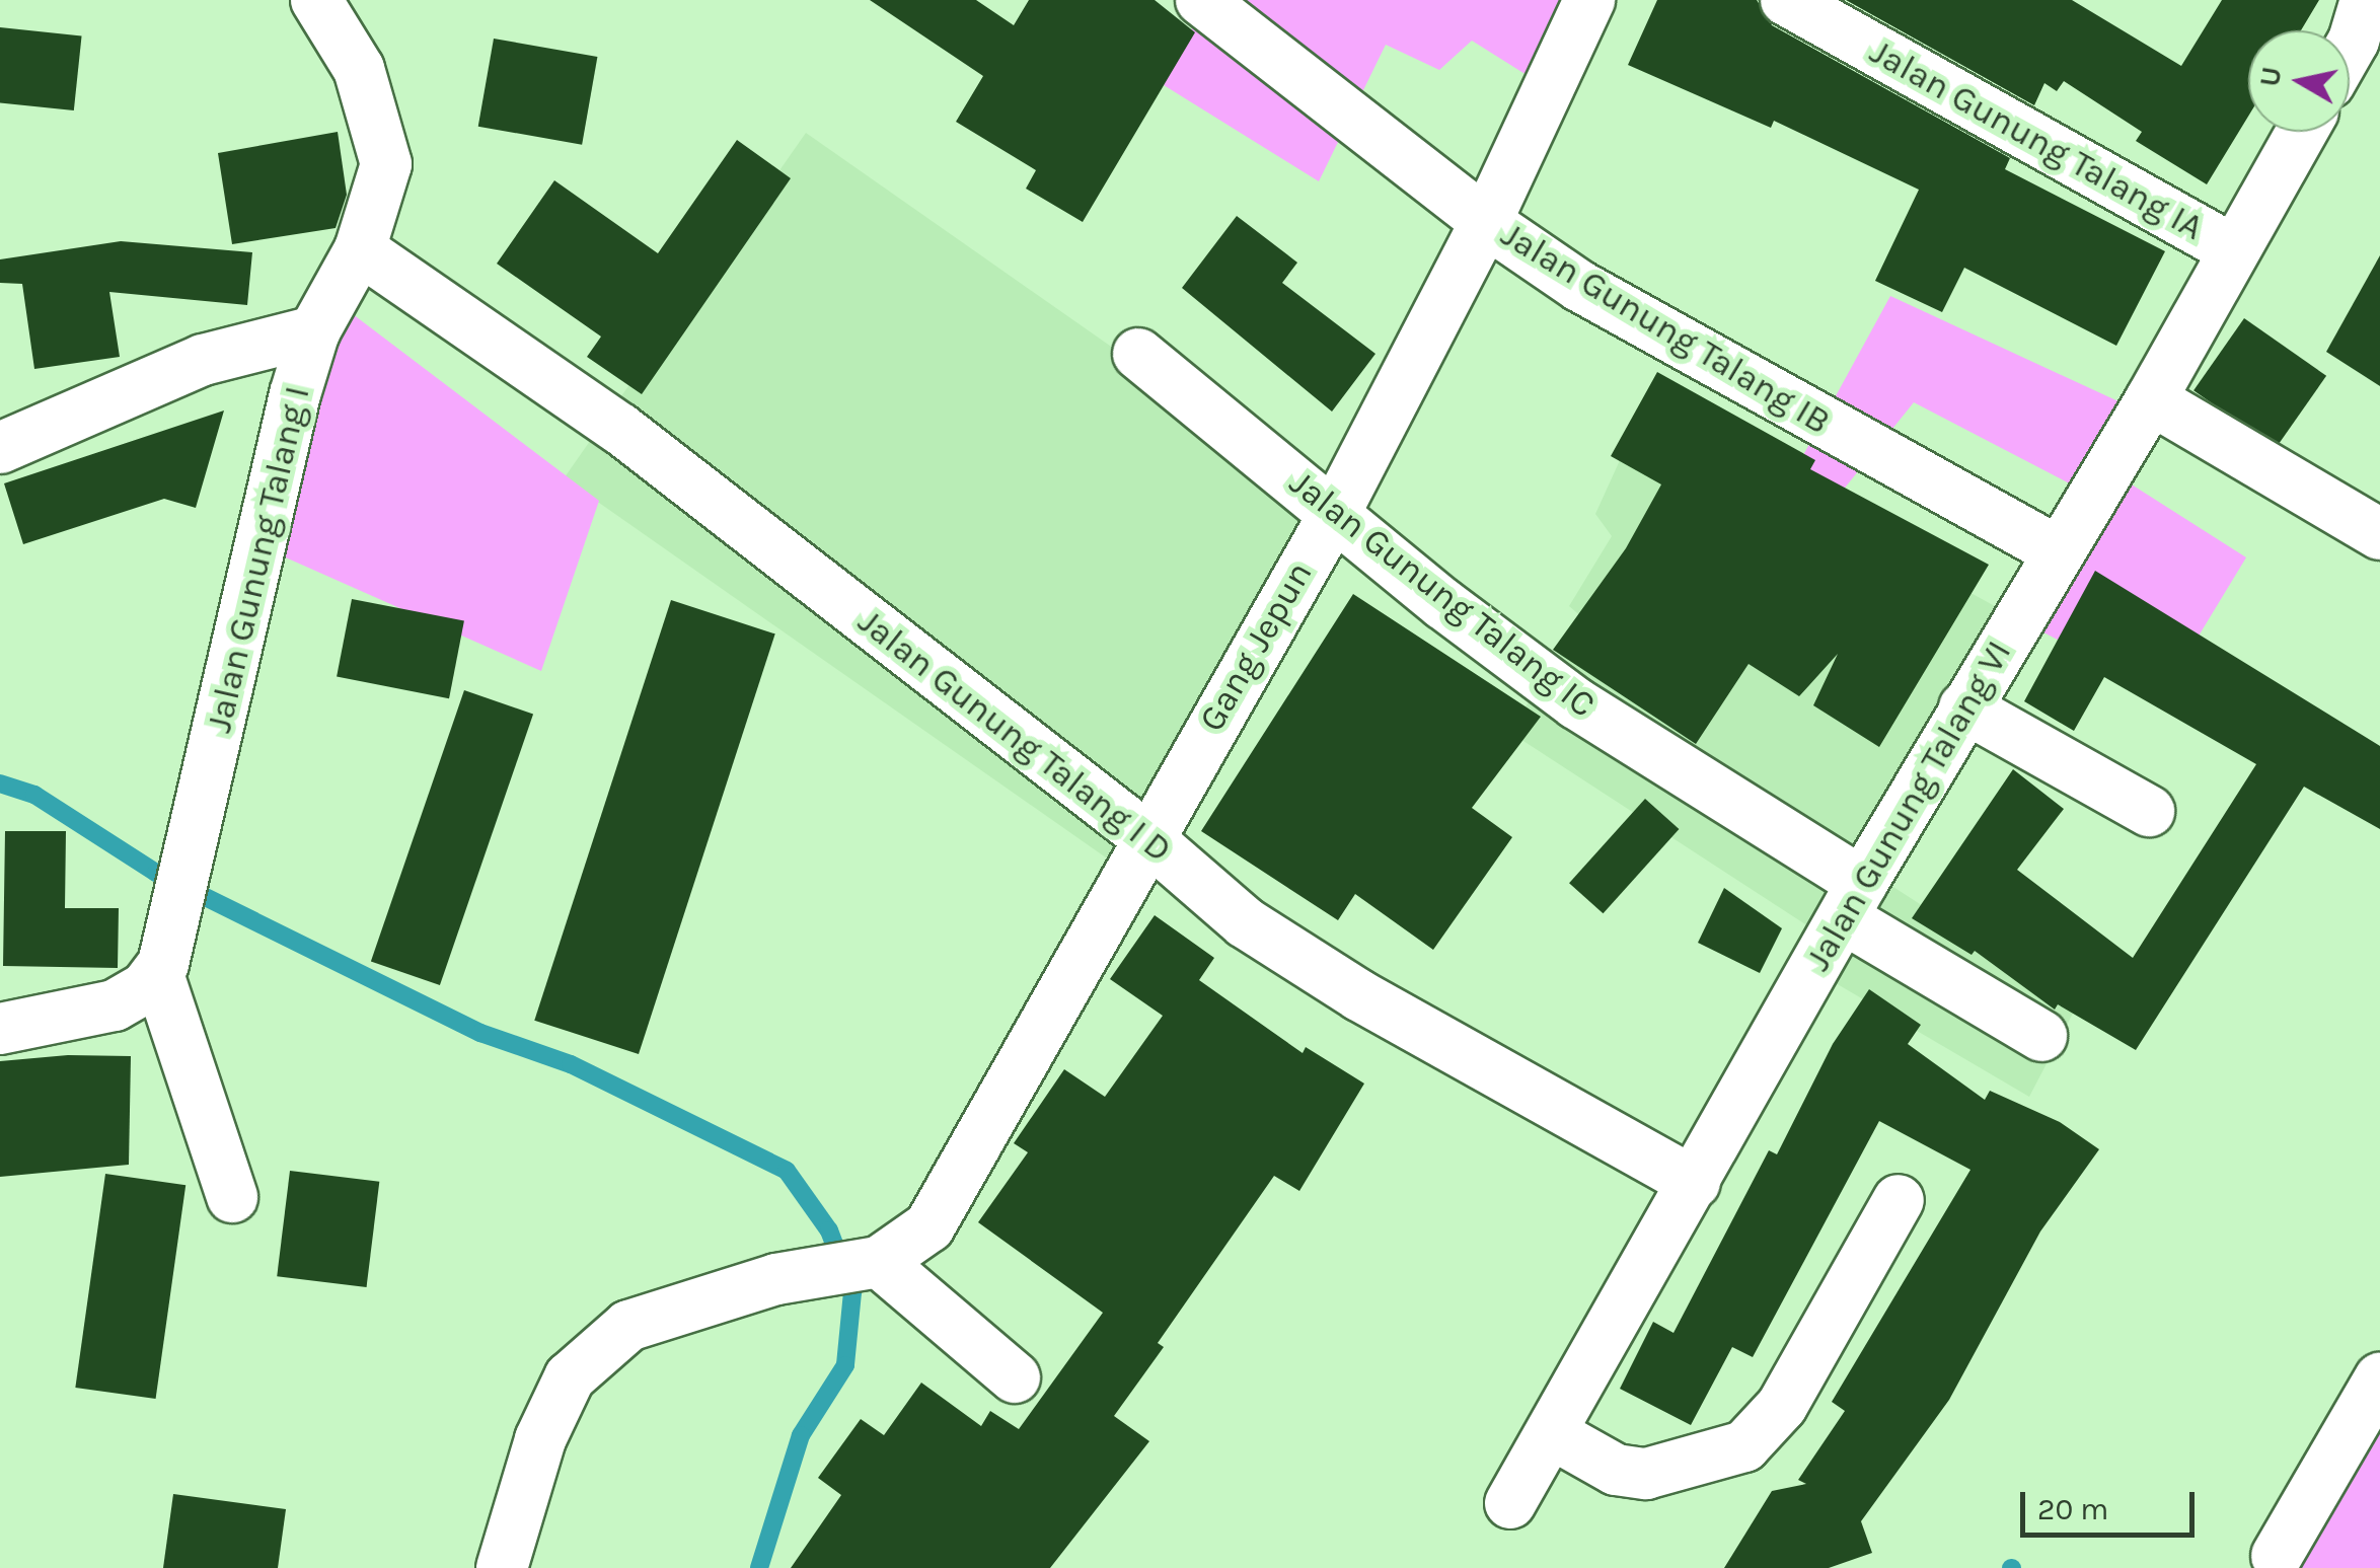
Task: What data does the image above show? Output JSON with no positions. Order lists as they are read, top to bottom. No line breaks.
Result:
{"streets":{"street":["Jalan Gunung Talang IA","Jalan Gunung Talang IB","Jalan Gunung Talang I","Jalan Gunung Talang IC","Gang Jepun","Jalan Gunung Talang I D","Jalan Gunung Talang VI"]},"crossings":[["Jalan Gunung Talang IA","Jalan Gunung Talang VI"],["Jalan Gunung Talang IB","Gang Jepun"],["Jalan Gunung Talang IB","Jalan Gunung Talang VI"],["Jalan Gunung Talang I","Jalan Gunung Talang I D"],["Jalan Gunung Talang IC","Gang Jepun"],["Jalan Gunung Talang IC","Jalan Gunung Talang VI"],["Gang Jepun","Jalan Gunung Talang I D"],["Jalan Gunung Talang I D","Jalan Gunung Talang VI"]],"scale_bar":"20 m","north":"left"}
